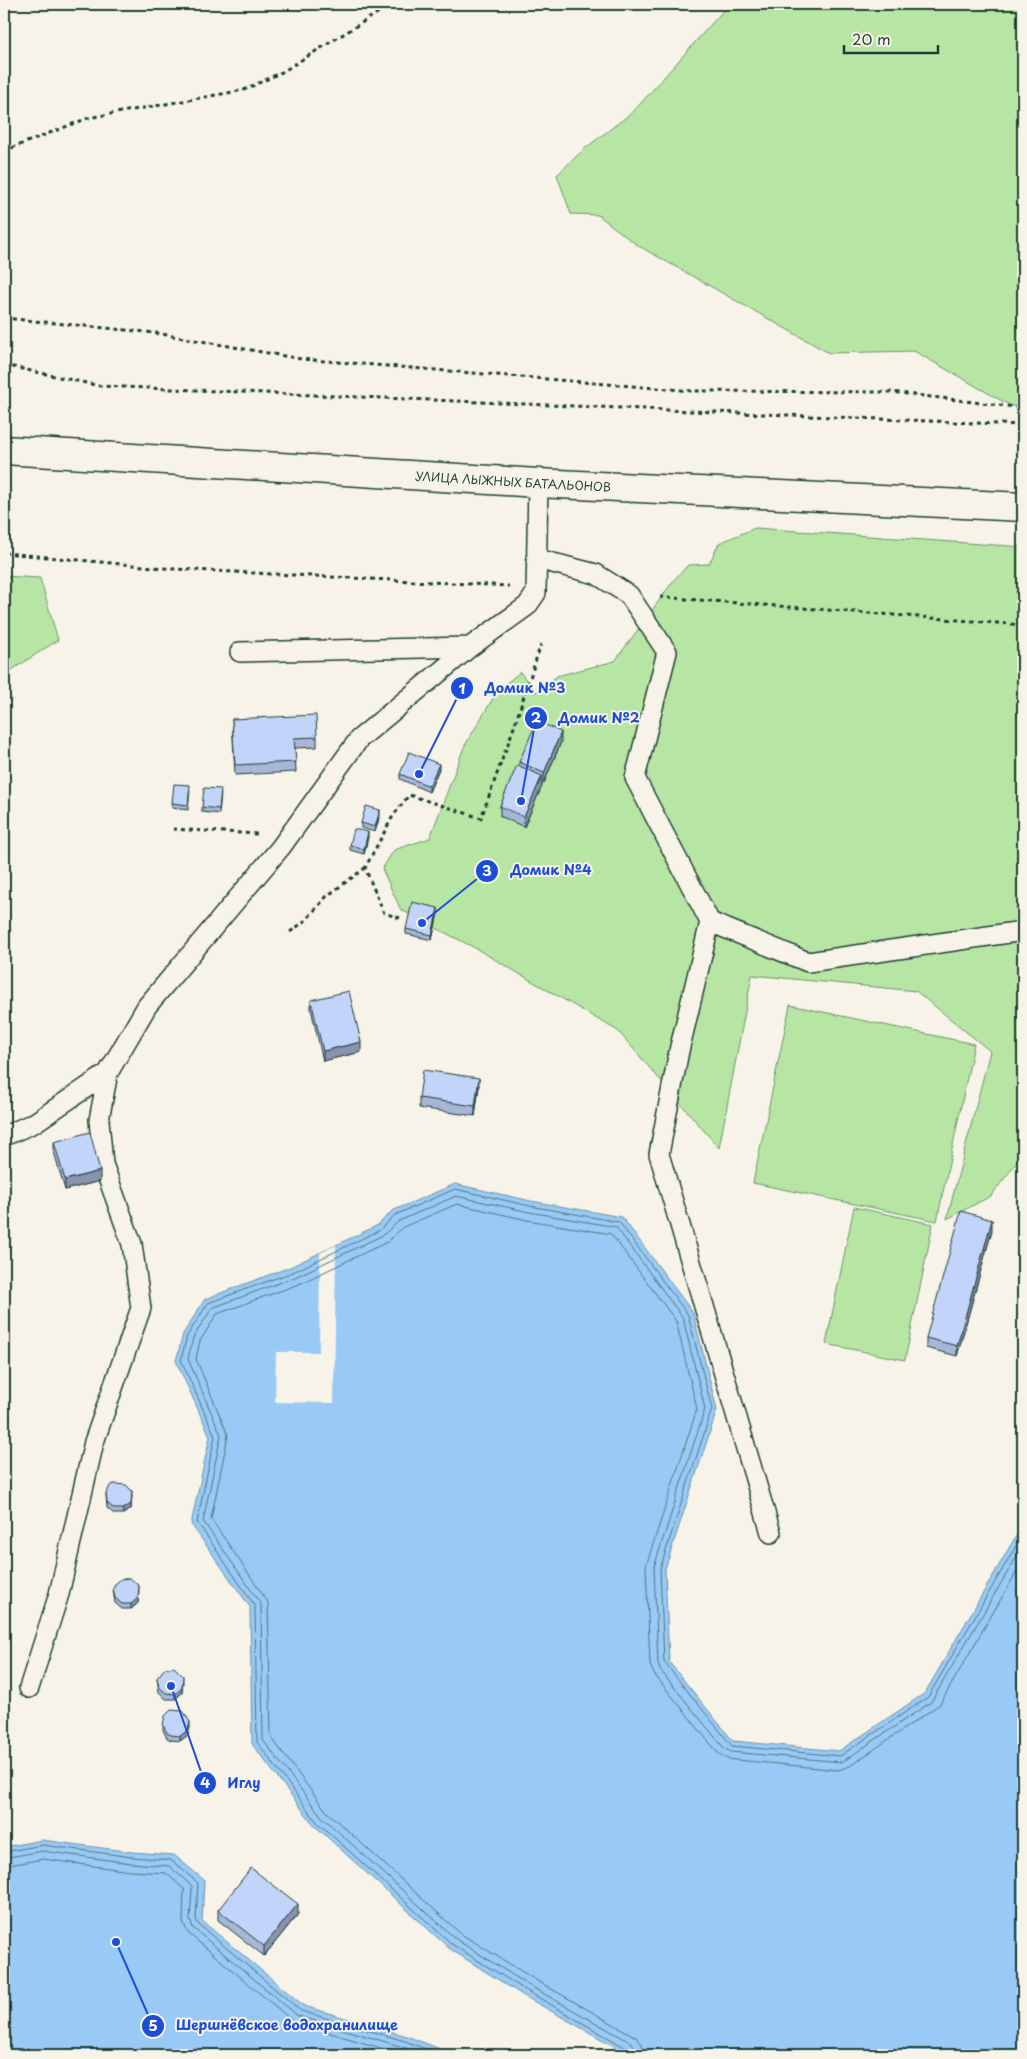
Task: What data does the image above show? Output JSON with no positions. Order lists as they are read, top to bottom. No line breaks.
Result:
{"streets":{"main road":["УЛИЦА ЛЫЖНЫХ БАТАЛЬОНОВ"]},"places":["Домик №3","Домик №2","Домик №4","Иглу","Шершнёвское водохранилище"],"scale_bar":"20 m"}
